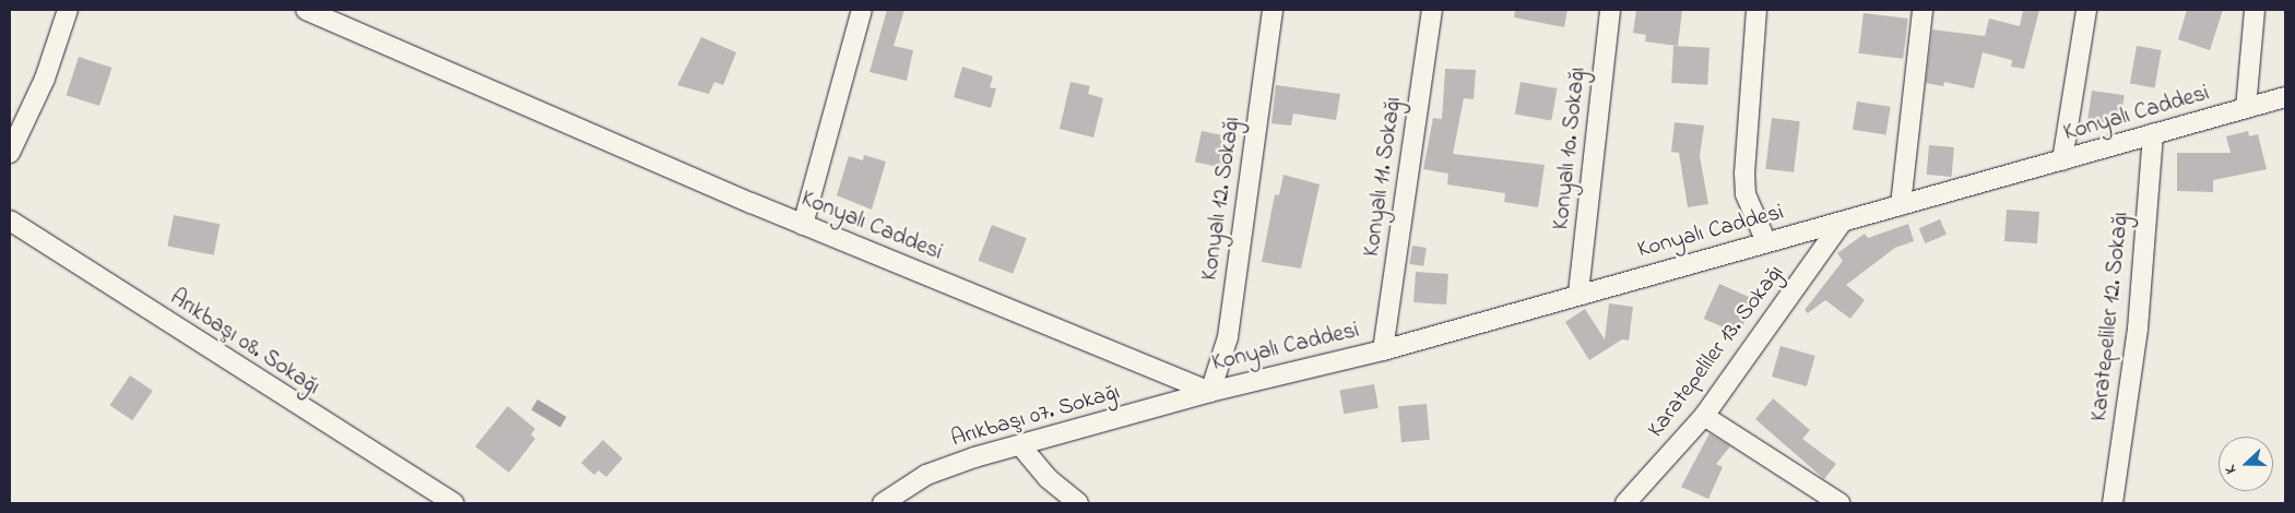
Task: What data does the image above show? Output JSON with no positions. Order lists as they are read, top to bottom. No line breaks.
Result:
{"streets":{"street":["Konyalı Caddesi","Konyalı 10. Sokağı","Konyalı 11. Sokağı","Konyalı 12. Sokağı","Karatepeliler 12. Sokağı","Arıkbaşı 08. Sokağı","Karatepeliler 13. Sokağı","Arıkbaşı 07. Sokağı"]},"crossings":[["Konyalı Caddesi","Konyalı 10. Sokağı"],["Konyalı Caddesi","Konyalı 11. Sokağı"],["Konyalı Caddesi","Konyalı 12. Sokağı"],["Konyalı Caddesi","Karatepeliler 12. Sokağı"],["Konyalı Caddesi","Karatepeliler 13. Sokağı"],["Konyalı Caddesi","Arıkbaşı 07. Sokağı"],["Konyalı 12. Sokağı","Arıkbaşı 07. Sokağı"]],"north":"left"}
